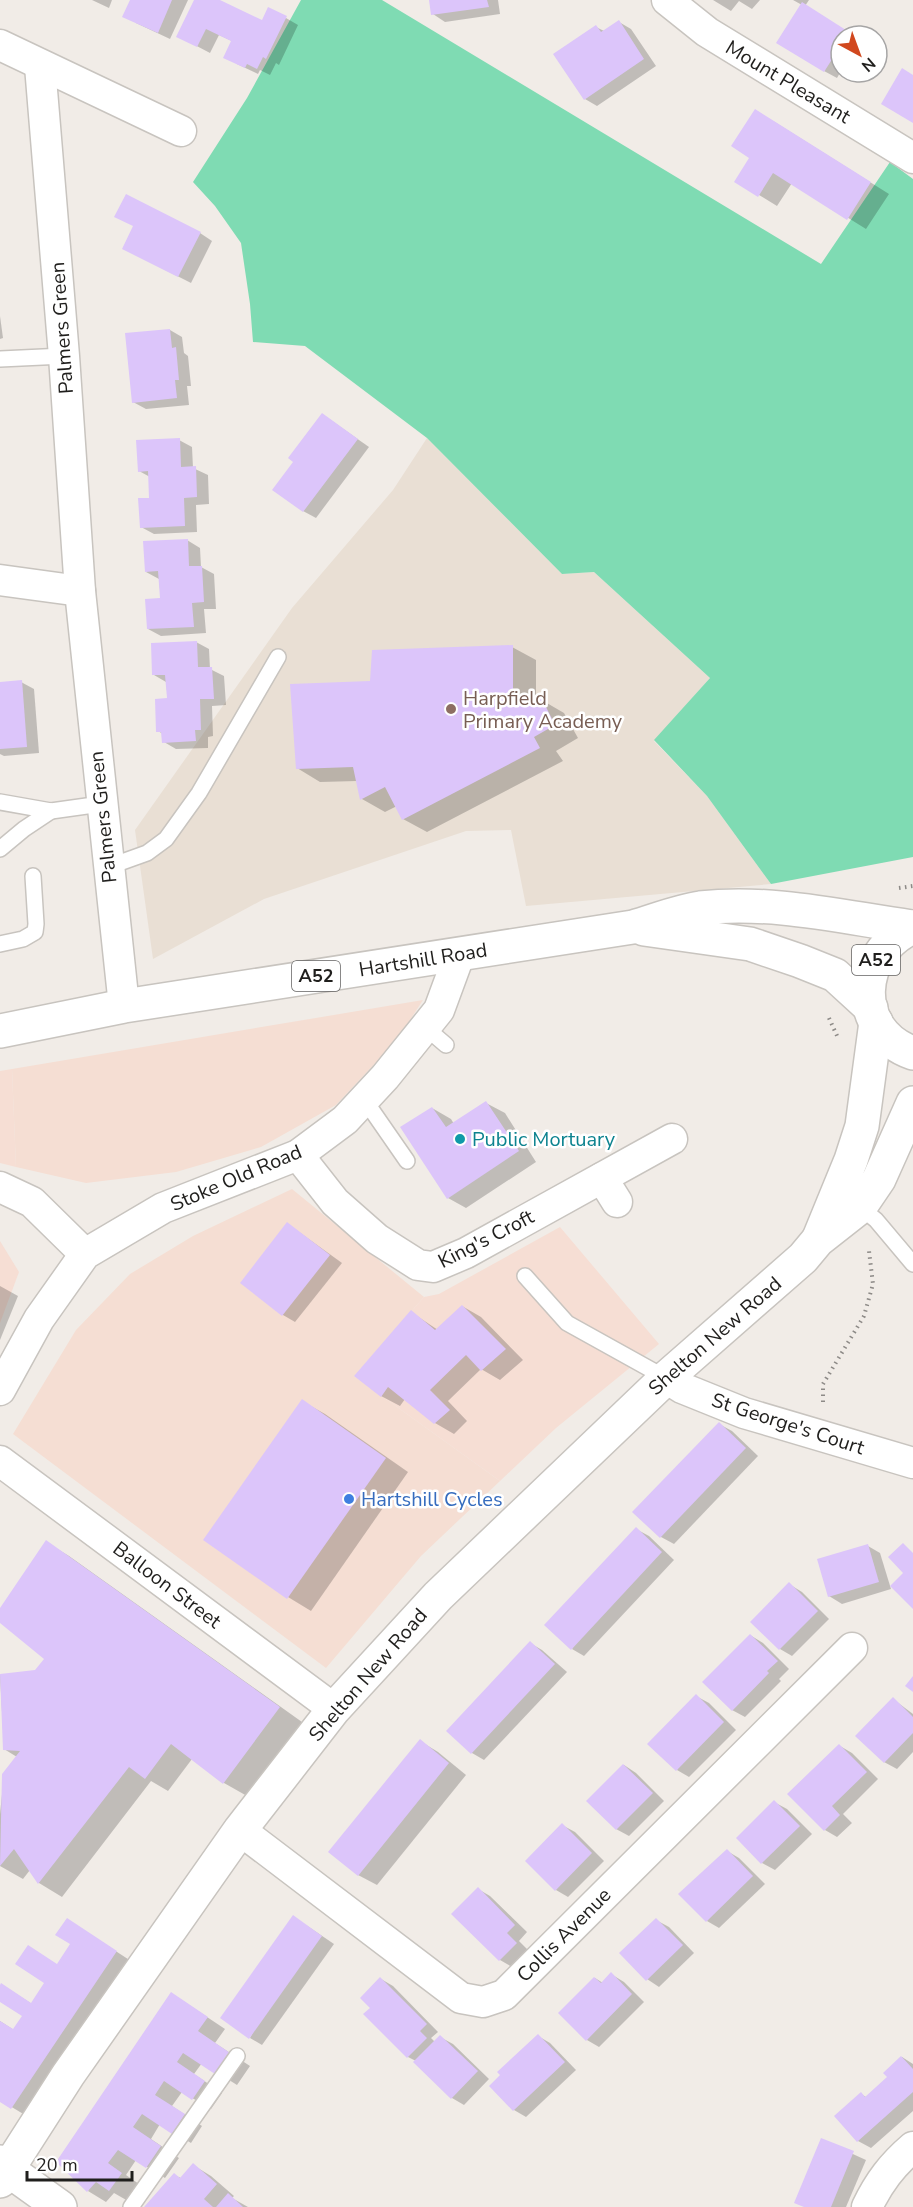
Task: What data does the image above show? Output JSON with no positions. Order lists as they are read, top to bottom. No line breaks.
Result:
{"streets":{"main road":["Hartshill Road","A52","Shelton New Road"],"street":["Mount Pleasant","Palmers Green","Stoke Old Road","King's Croft","St George's Court","Balloon Street","Collis Avenue"]},"crossings":[["Palmers Green","Hartshill Road"],["Hartshill Road","A52"],["Hartshill Road","Stoke Old Road"],["Hartshill Road","Shelton New Road"],["A52","Shelton New Road"],["Stoke Old Road","King's Croft"],["Shelton New Road","St George's Court"],["Shelton New Road","Balloon Street"],["Shelton New Road","Collis Avenue"]],"places":["Harpfield Primary Academy","Public Mortuary","Hartshill Cycles"],"scale_bar":"20 m","north":"bottom right"}
